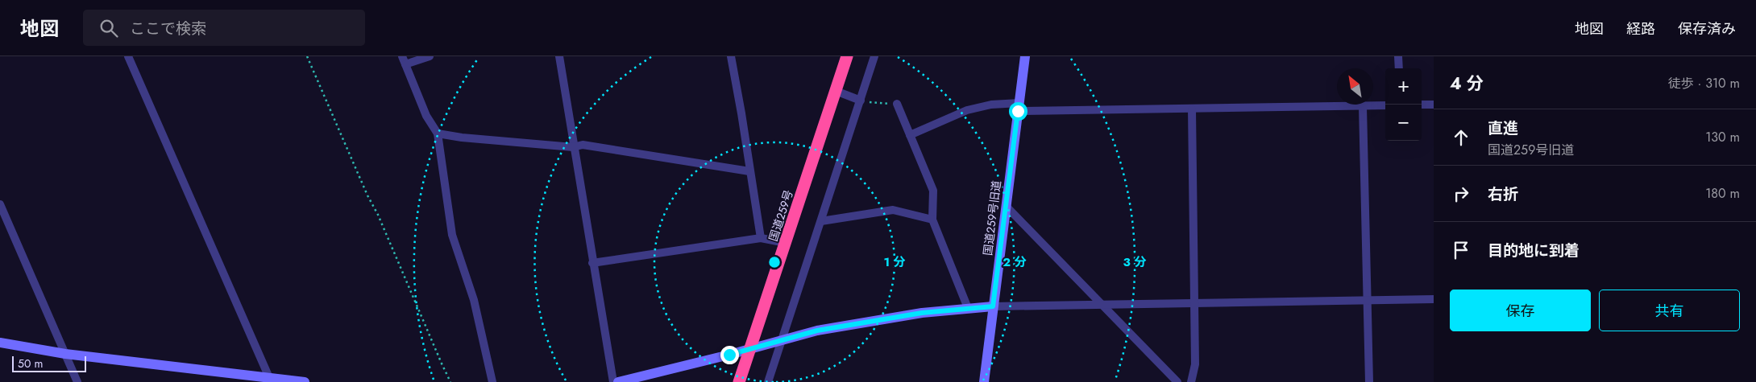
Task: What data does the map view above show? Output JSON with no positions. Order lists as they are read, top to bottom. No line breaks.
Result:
{"streets":{"highway":["国道259号"],"street":["国道259号旧道"]},"scale_bar":"50 m","north":"top left","page":{"header":"地図","search":"ここで検索","nav":["地図","経路","保存済み"],"heading":["4 分","徒歩 · 310 m"],"map_buttons":["+","−"],"list":[["直進","国道259号旧道","130 m"],["右折","180 m"],"目的地に到着"],"buttons":["保存","共有"],"scale":"50 m"},"rings":["1 分","2 分","3 分"]}
